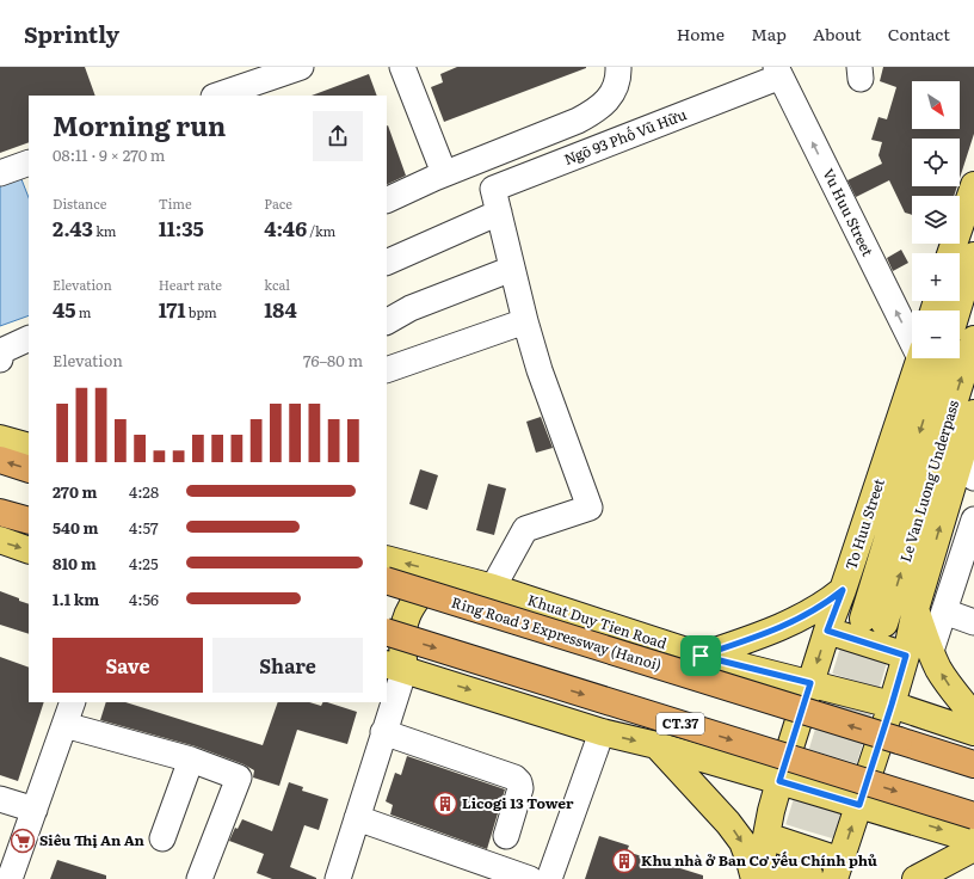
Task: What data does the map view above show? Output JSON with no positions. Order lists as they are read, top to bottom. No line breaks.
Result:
{"streets":{"highway":["Ring Road 3 Expressway (Hanoi)","CT.37"],"main road":["Le Van Luong Underpass","To Huu Street","Khuat Duy Tien Road"],"street":["Ngõ 93 Phố Vũ Hữu","Vu Huu Street"]},"crossings":[["Ngõ 93 Phố Vũ Hữu","Vu Huu Street"],["To Huu Street","Khuat Duy Tien Road"]],"one_way":["Vu Huu Street"],"places":{"building":["Licogi 13 Tower","Khu nhà ở Ban Cơ yếu Chính phủ"],"supermarket":["Siêu Thị An An"]},"north":"bottom right","page":{"header":"Sprintly","nav":["Home","Map","About","Contact"],"map_buttons":["+","−"],"heading":["Morning run","08:11 · 9 × 270 m"],"stats":[["Distance","2.43 km"],["Time","11:35"],["Pace","4:46 /km"],["Elevation","45 m"],["Heart rate","171 bpm"],["kcal","184"]],"chart":["Elevation","76–80 m"],"list":[{"name":"270 m","note":"4:28"},{"name":"540 m","note":"4:57"},{"name":"810 m","note":"4:25"},{"name":"1.1 km","note":"4:56"}],"buttons":["Save","Share"]}}
